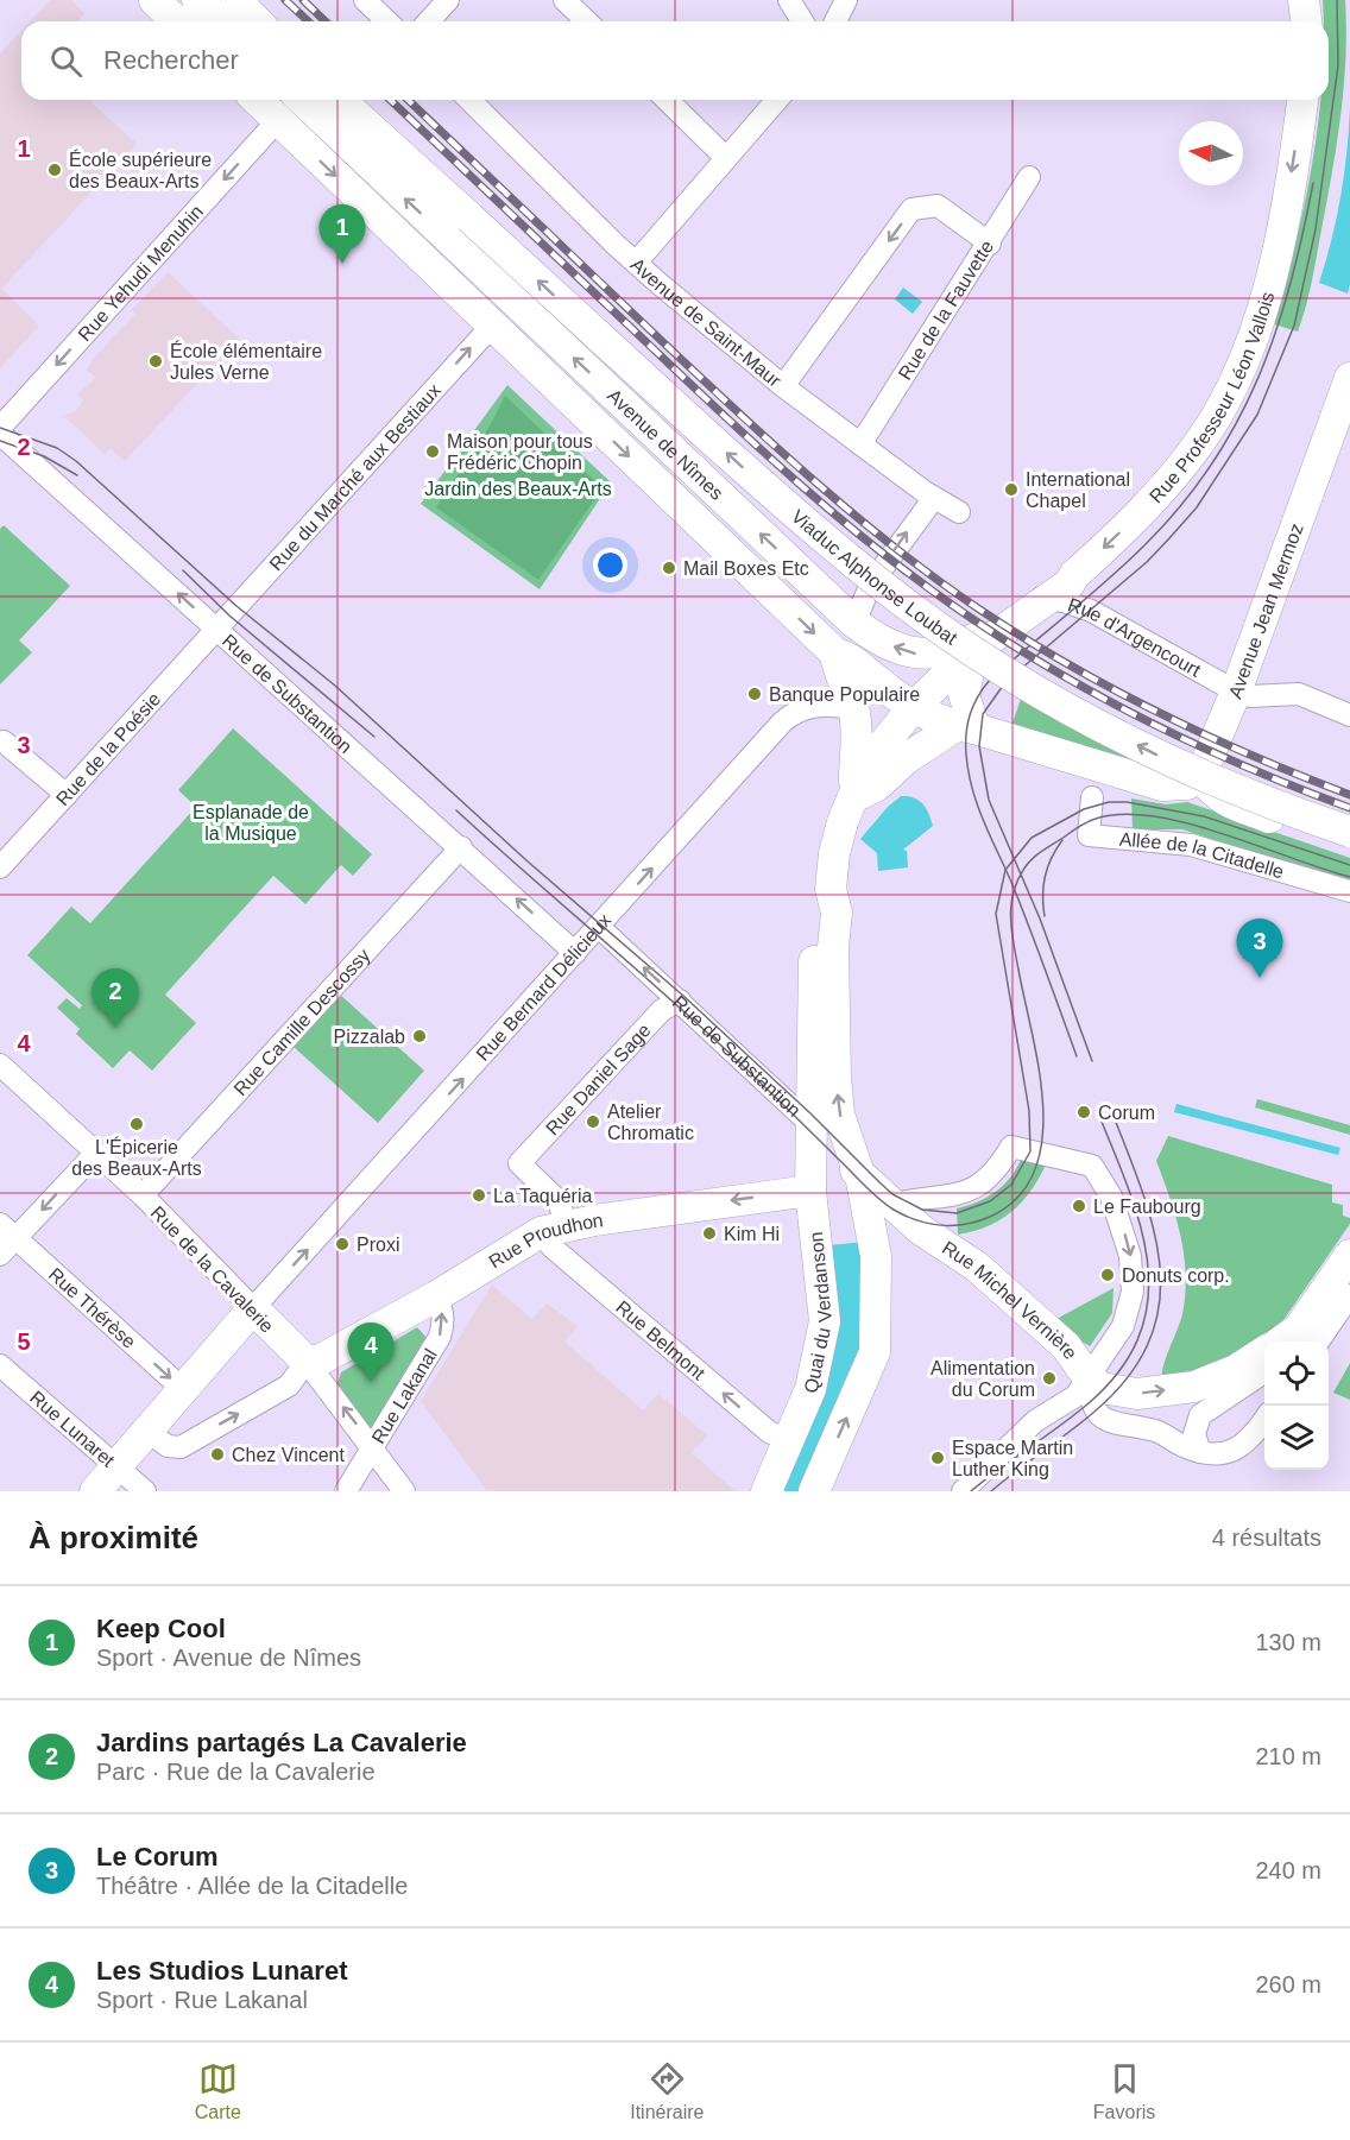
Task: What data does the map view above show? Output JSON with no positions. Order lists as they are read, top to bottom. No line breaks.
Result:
{"streets":{"main road":["Rue Professeur Léon Vallois","Avenue de Nîmes","Viaduc Alphonse Loubat","Avenue Jean Mermoz","Rue Proudhon","Rue de la Cavalerie","Rue Michel Vernière","Quai du Verdanson"],"street":["Rue Yehudi Menuhin","Rue de la Fauvette","Avenue de Saint-Maur","Rue du Marché aux Bestiaux","Rue d'Argencourt","Rue de Substantion","Rue de la Poésie","Allée de la Citadelle","Rue Bernard Délicieux","Rue Camille Descossy","Rue Daniel Sage","Rue Thérèse","Rue Belmont","Rue Lakanal","Rue Lunaret"]},"crossings":[["Rue Yehudi Menuhin","Avenue de Nîmes"],["Rue de la Fauvette","Avenue de Saint-Maur"],["Rue Professeur Léon Vallois","Avenue de Nîmes"],["Avenue de Nîmes","Rue du Marché aux Bestiaux"],["Avenue de Nîmes","Viaduc Alphonse Loubat"],["Avenue de Nîmes","Rue d'Argencourt"],["Avenue de Nîmes","Quai du Verdanson"],["Rue du Marché aux Bestiaux","Rue de Substantion"],["Rue du Marché aux Bestiaux","Rue de la Poésie"],["Avenue Jean Mermoz","Rue d'Argencourt"],["Rue de Substantion","Rue de la Poésie"],["Rue de Substantion","Rue Bernard Délicieux"],["Rue de Substantion","Rue Camille Descossy"],["Rue de Substantion","Rue Daniel Sage"],["Rue de Substantion","Quai du Verdanson"],["Rue Bernard Délicieux","Rue de la Cavalerie"],["Rue Bernard Délicieux","Quai du Verdanson"],["Rue Camille Descossy","Rue de la Cavalerie"],["Rue Daniel Sage","Rue Belmont"],["Rue Proudhon","Rue de la Cavalerie"],["Rue Proudhon","Quai du Verdanson"],["Rue Proudhon","Rue Belmont"],["Rue Proudhon","Rue Lakanal"],["Rue de la Cavalerie","Rue Lakanal"],["Rue Michel Vernière","Quai du Verdanson"],["Quai du Verdanson","Rue Belmont"]],"one_way":["Rue Yehudi Menuhin","Rue Professeur Léon Vallois","Rue du Marché aux Bestiaux","Rue de Substantion","Rue Bernard Délicieux","Rue Proudhon","Rue Thérèse","Rue Belmont","Rue Lakanal"],"parks":["Jardin des Beaux-Arts","Esplanade de la Musique"],"places":["École supérieure des Beaux-Arts","École élémentaire Jules Verne","Maison pour tous Frédéric Chopin","International Chapel","Mail Boxes Etc","Banque Populaire","Pizzalab","Corum","Atelier Chromatic","L'Épicerie des Beaux-Arts","La Taquéria","Le Faubourg","Kim Hi","Proxi","Donuts corp.","Alimentation du Corum","Chez Vincent","Espace Martin Luther King"],"north":"left","page":{"search":"Rechercher","pins":["1","3","2","4"],"heading":["À proximité","4 résultats"],"list":[{"mark":"1","name":"Keep Cool","note":"Sport · Avenue de Nîmes","value":"130 m"},{"mark":"2","name":"Jardins partagés La Cavalerie","note":"Parc · Rue de la Cavalerie","value":"210 m"},{"mark":"3","name":"Le Corum","note":"Théâtre · Allée de la Citadelle","value":"240 m"},{"mark":"4","name":"Les Studios Lunaret","note":"Sport · Rue Lakanal","value":"260 m"}],"nav":["Carte","Itinéraire","Favoris"]},"grid":{"rows":["1","2","3","4","5"]}}
